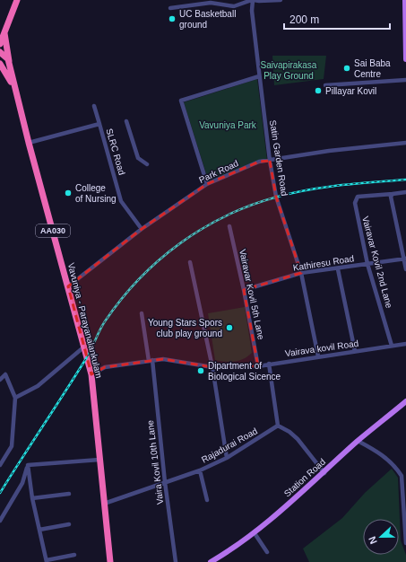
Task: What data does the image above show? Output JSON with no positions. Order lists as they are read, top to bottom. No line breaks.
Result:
{"streets":{"highway":["AA030","Vavuniya - Parayanalankulam"],"main road":["Station Road"],"street":["SLRC Road","Satin Garden Road","Park Road","Vairavar Kovil 2nd Lane","Kathiresu Road","Vairavar Kovil 5th Lane","Vairava kovil Road","Rajadurai Road","Vaira Kovil 10th Lane"]},"crossings":[["SLRC Road","Park Road"],["SLRC Road","Vavuniya - Parayanalankulam"],["Satin Garden Road","Park Road"],["Satin Garden Road","Kathiresu Road"],["Satin Garden Road","Vairava kovil Road"],["Park Road","Vavuniya - Parayanalankulam"],["AA030","Vavuniya - Parayanalankulam"],["Vairavar Kovil 2nd Lane","Kathiresu Road"],["Vairavar Kovil 2nd Lane","Vairava kovil Road"],["Kathiresu Road","Vairavar Kovil 5th Lane"],["Vairavar Kovil 5th Lane","Vairava kovil Road"],["Vavuniya - Parayanalankulam","Vairava kovil Road"],["Vavuniya - Parayanalankulam","Rajadurai Road"],["Vairava kovil Road","Vaira Kovil 10th Lane"],["Rajadurai Road","Vaira Kovil 10th Lane"]],"parks":["Saivapirakasa Play Ground","Vavuniya Park"],"places":["UC Basketball ground","Sai Baba Centre","Pillayar Kovil","College of Nursing","Young Stars Spors club play ground","Dipartment of Biological Sicence"],"scale_bar":"200 m","north":"left"}
